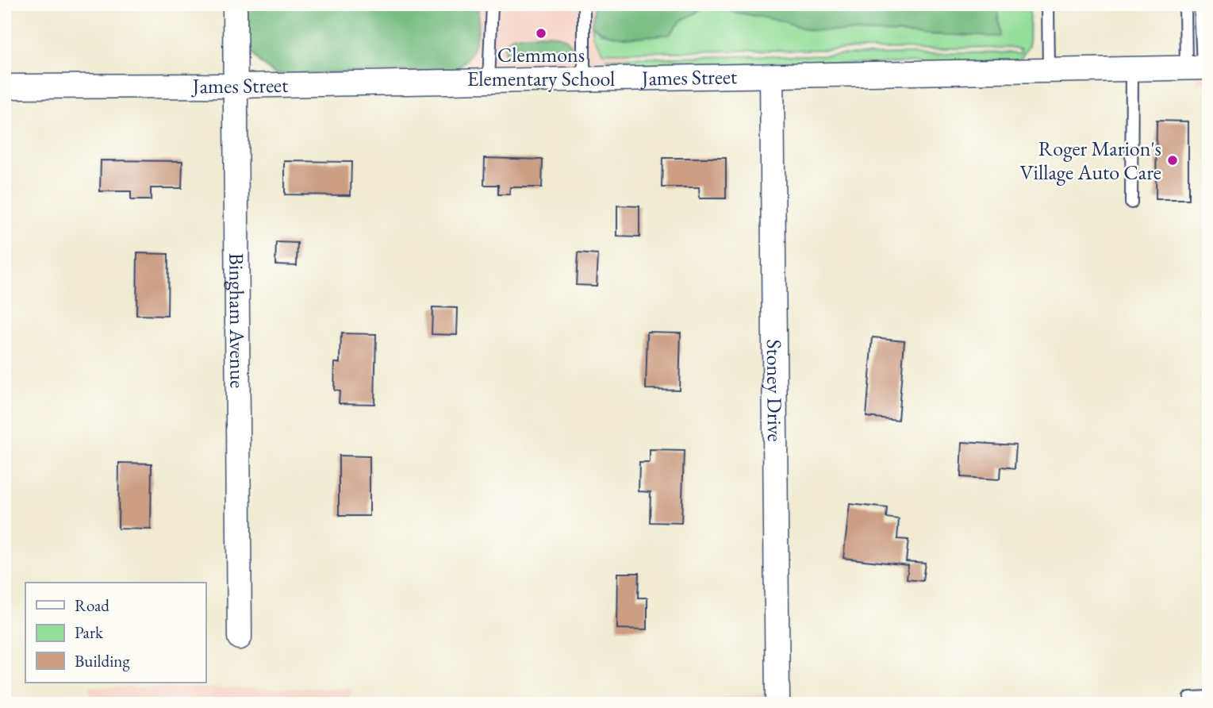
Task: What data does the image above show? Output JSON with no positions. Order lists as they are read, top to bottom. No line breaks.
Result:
{"streets":{"street":["James Street","Bingham Avenue","Stoney Drive"]},"crossings":[["James Street","Bingham Avenue"],["James Street","Stoney Drive"]],"places":["Clemmons Elementary School","Roger Marion's Village Auto Care"],"legend":["Road","Park","Building"]}
